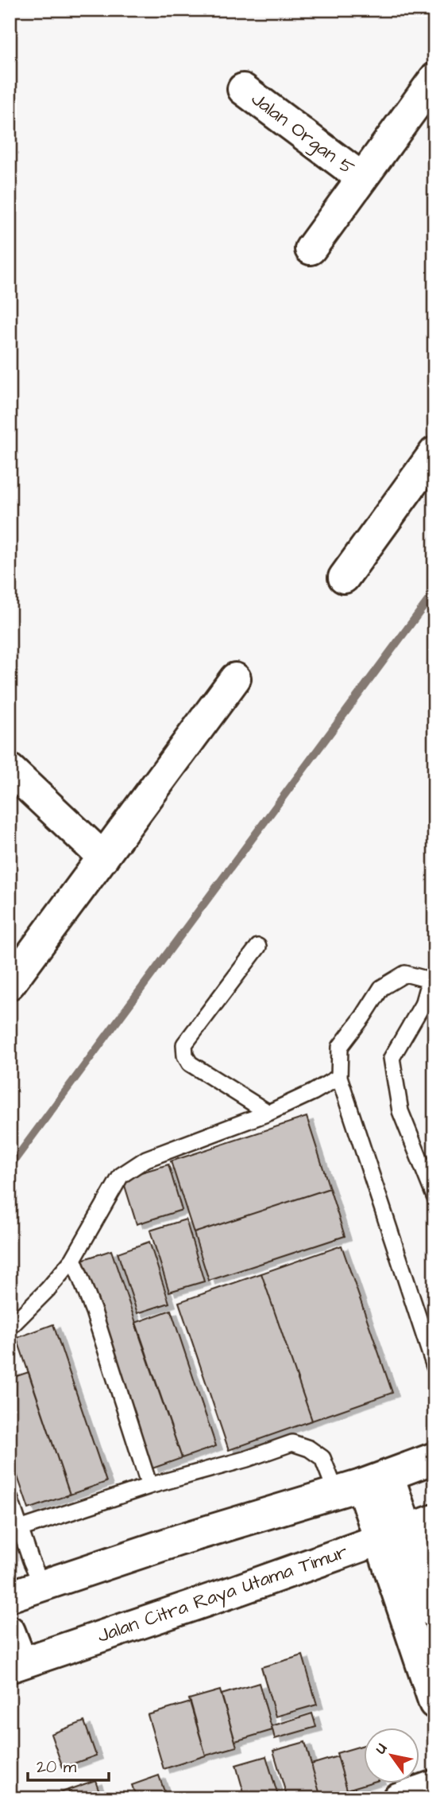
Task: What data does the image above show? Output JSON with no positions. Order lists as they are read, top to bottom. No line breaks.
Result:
{"streets":{"street":["Jalan Organ 5","Jalan Citra Raya Utama Timur"]},"scale_bar":"20 m","north":"top left"}
